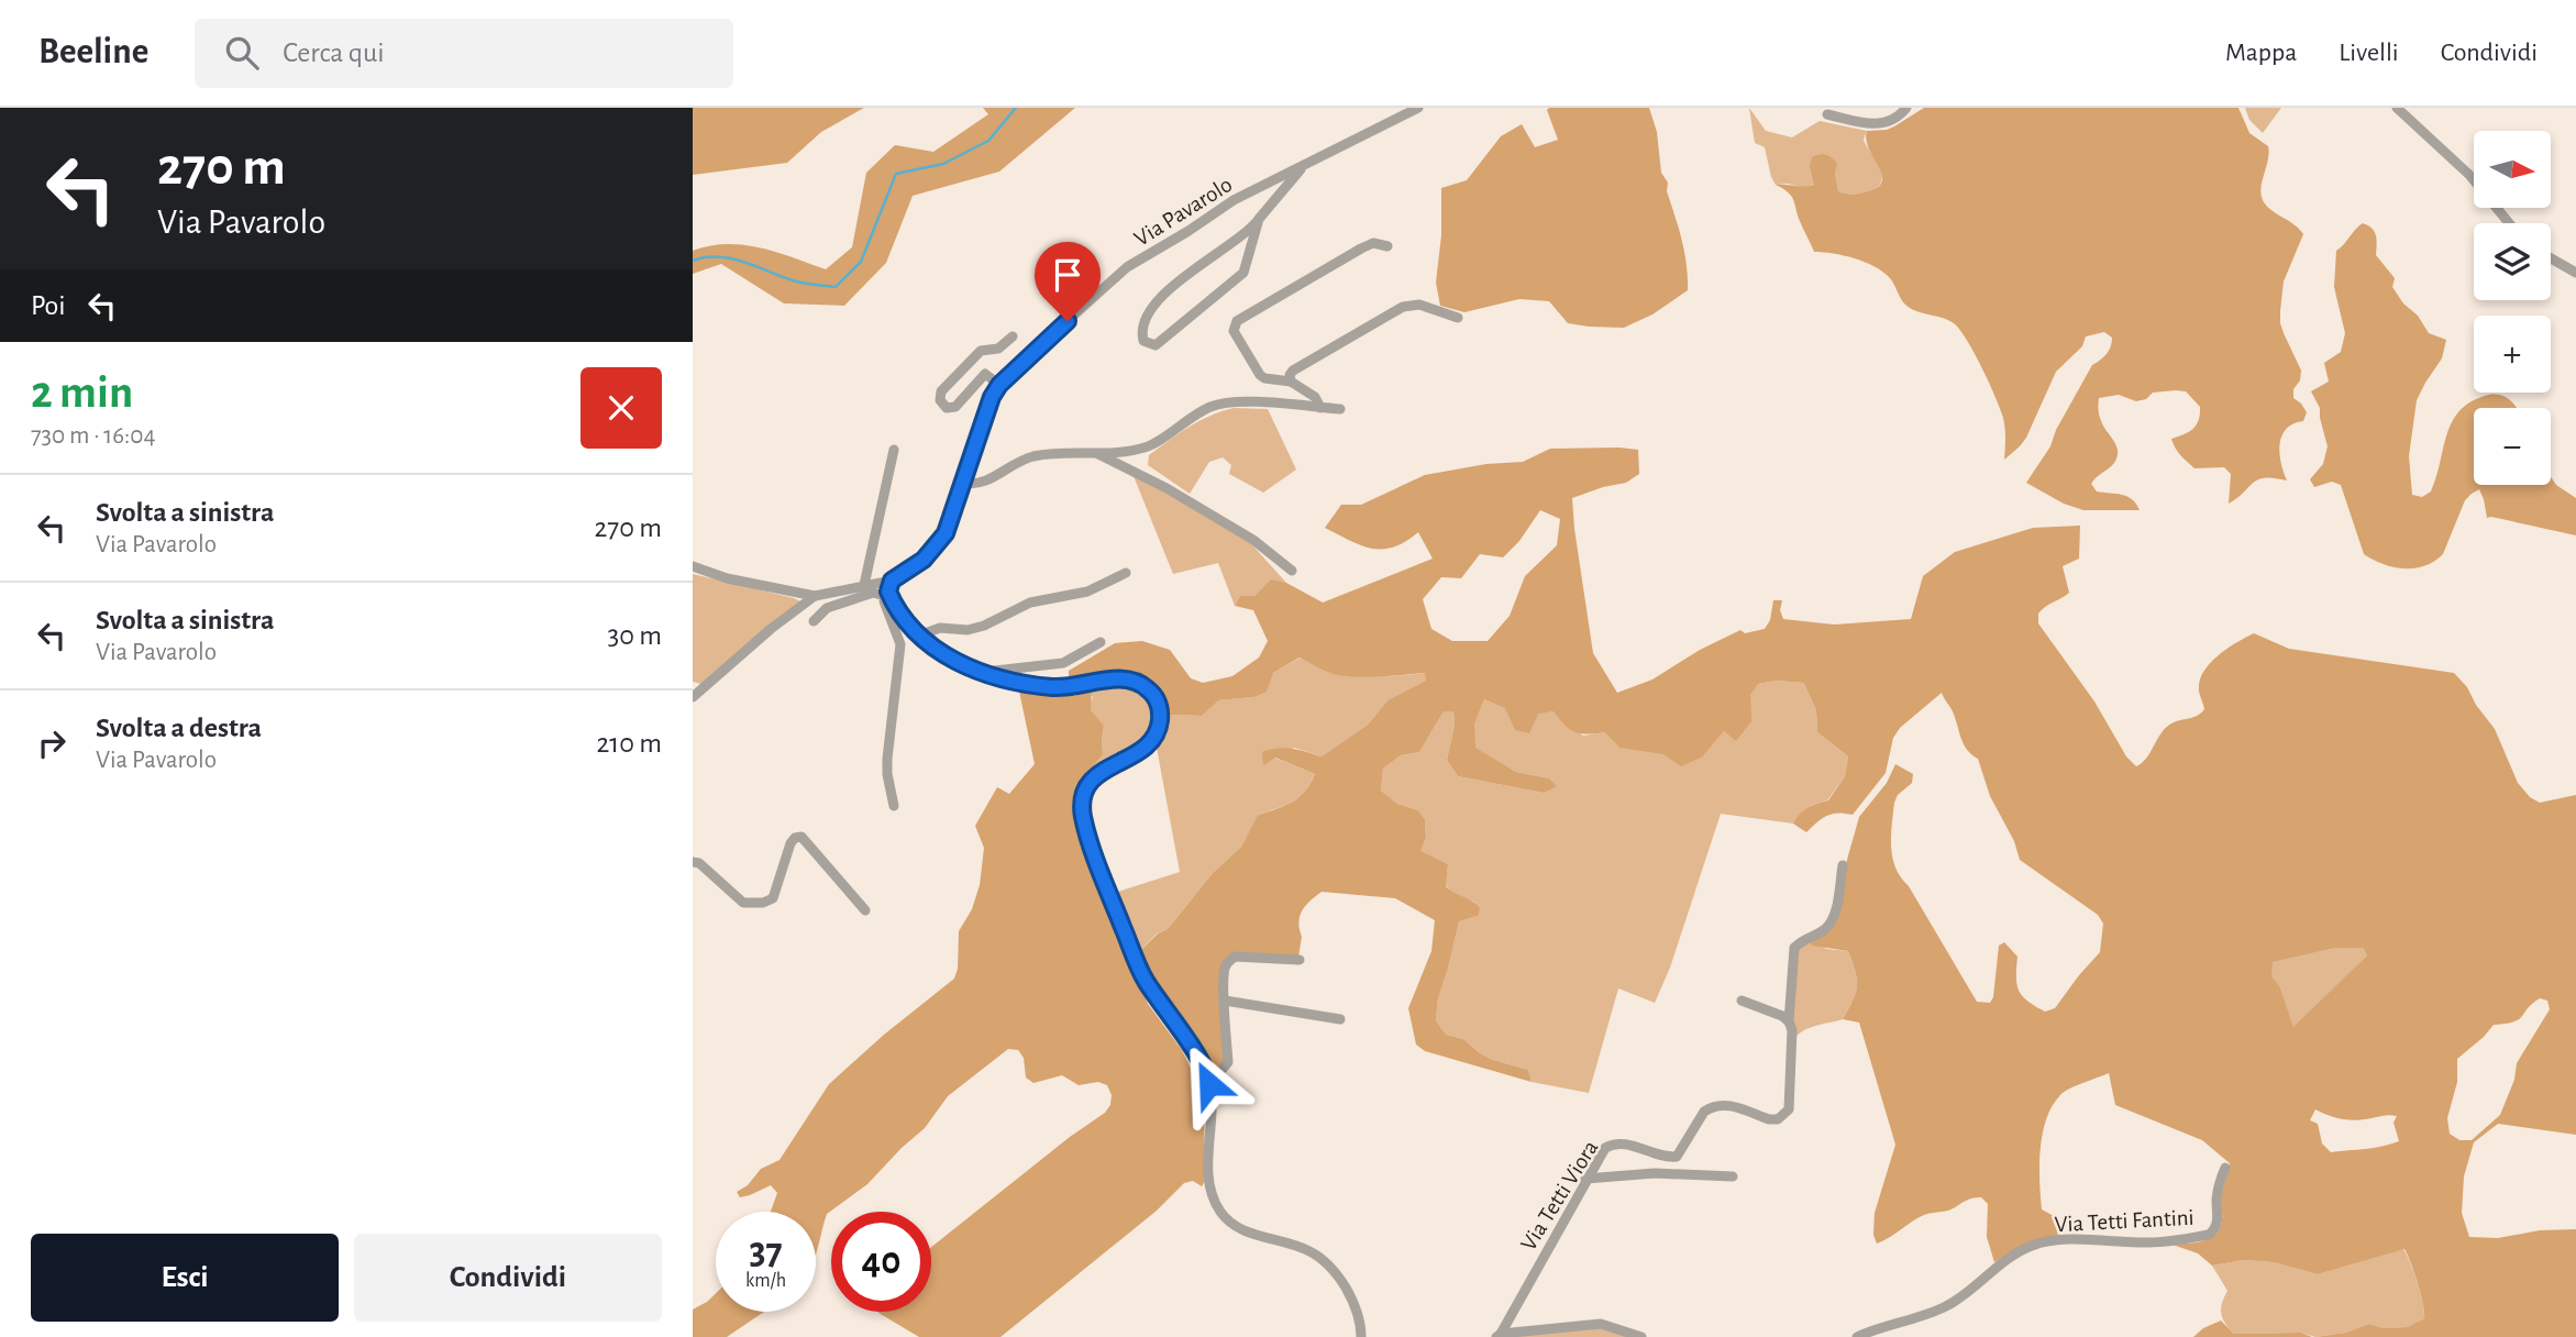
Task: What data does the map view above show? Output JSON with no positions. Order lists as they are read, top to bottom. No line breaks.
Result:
{"streets":{"street":["Via Pavarolo","Via Tetti Viora","Via Tetti Fantini"]},"north":"right","page":{"header":"Beeline","search":"Cerca qui","nav":["Mappa","Livelli","Condividi"],"turn":["270 m","Via Pavarolo"],"map_buttons":["+","−"],"then":"Poi","heading":["2 min","730 m · 16:04"],"list":[{"name":"Svolta a sinistra","note":"Via Pavarolo","value":"270 m"},{"name":"Svolta a sinistra","note":"Via Pavarolo","value":"30 m"},{"name":"Svolta a destra","note":"Via Pavarolo","value":"210 m"}],"speed":"37 km/h","limit":"40","buttons":["Esci","Condividi"]}}
